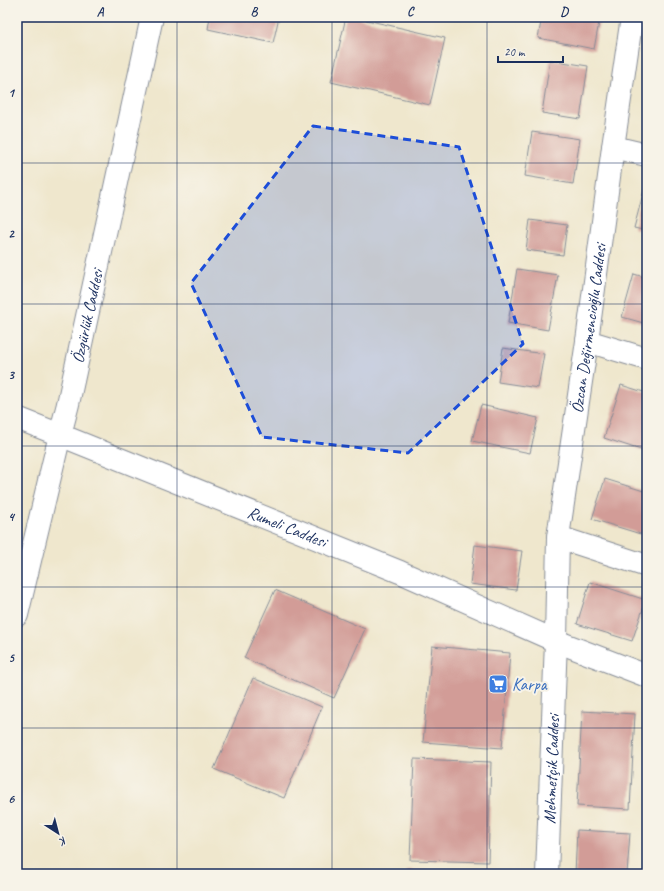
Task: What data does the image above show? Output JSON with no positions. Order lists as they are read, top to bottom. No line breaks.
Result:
{"streets":{"main road":["Özgürlük Caddesi","Özcan Değirmencioğlu Caddesi","Rumeli Caddesi","Mehmetçik Caddesi"]},"crossings":[["Özgürlük Caddesi","Rumeli Caddesi"],["Özcan Değirmencioğlu Caddesi","Rumeli Caddesi"],["Özcan Değirmencioğlu Caddesi","Mehmetçik Caddesi"],["Rumeli Caddesi","Mehmetçik Caddesi"]],"places":{"supermarket":["Karpa"]},"scale_bar":"20 m","north":"bottom right","grid":{"columns":["A","B","C","D"],"rows":["1","2","3","4","5","6"]}}
